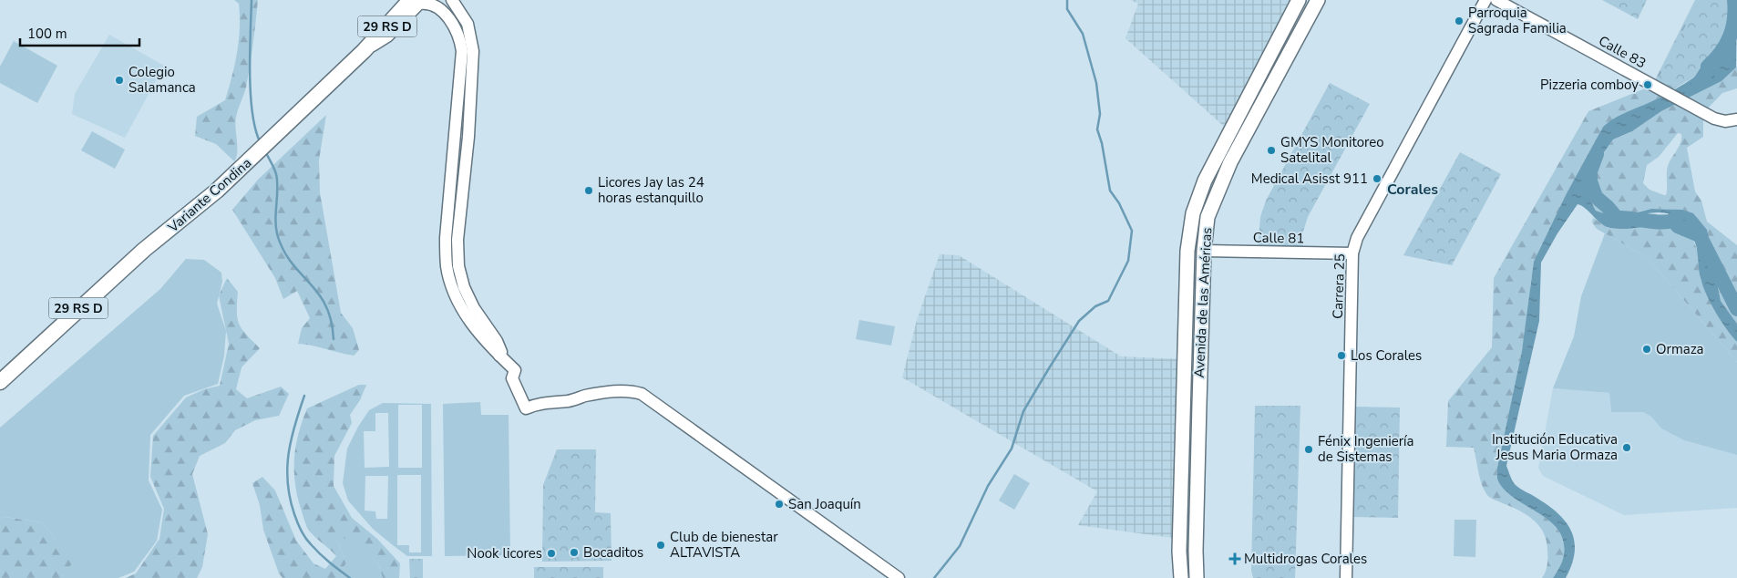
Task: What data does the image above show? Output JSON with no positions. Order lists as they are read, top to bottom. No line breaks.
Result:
{"streets":{"highway":["29 RS D","Variante Condina"],"main road":["Avenida de las Américas"],"street":["Calle 83","Calle 81","Carrera 25"]},"crossings":[["Calle 81","Carrera 25"],["Calle 81","Avenida de las Américas"]],"districts":["Corales"],"places":{"other":["Parroquia Sagrada Familia","Colegio Salamanca","Pizzeria comboy","GMYS Monitoreo Satelital","Medical Asisst 911","Licores Jay las 24 horas estanquillo","Ormaza","Los Corales","Institución Educativa Jesus Maria Ormaza","Fénix Ingeniería de Sistemas","San Joaquín","Club de bienestar ALTAVISTA","Bocaditos","Nook licores"],"health":["Multidrogas Corales"]},"scale_bar":"100 m"}
